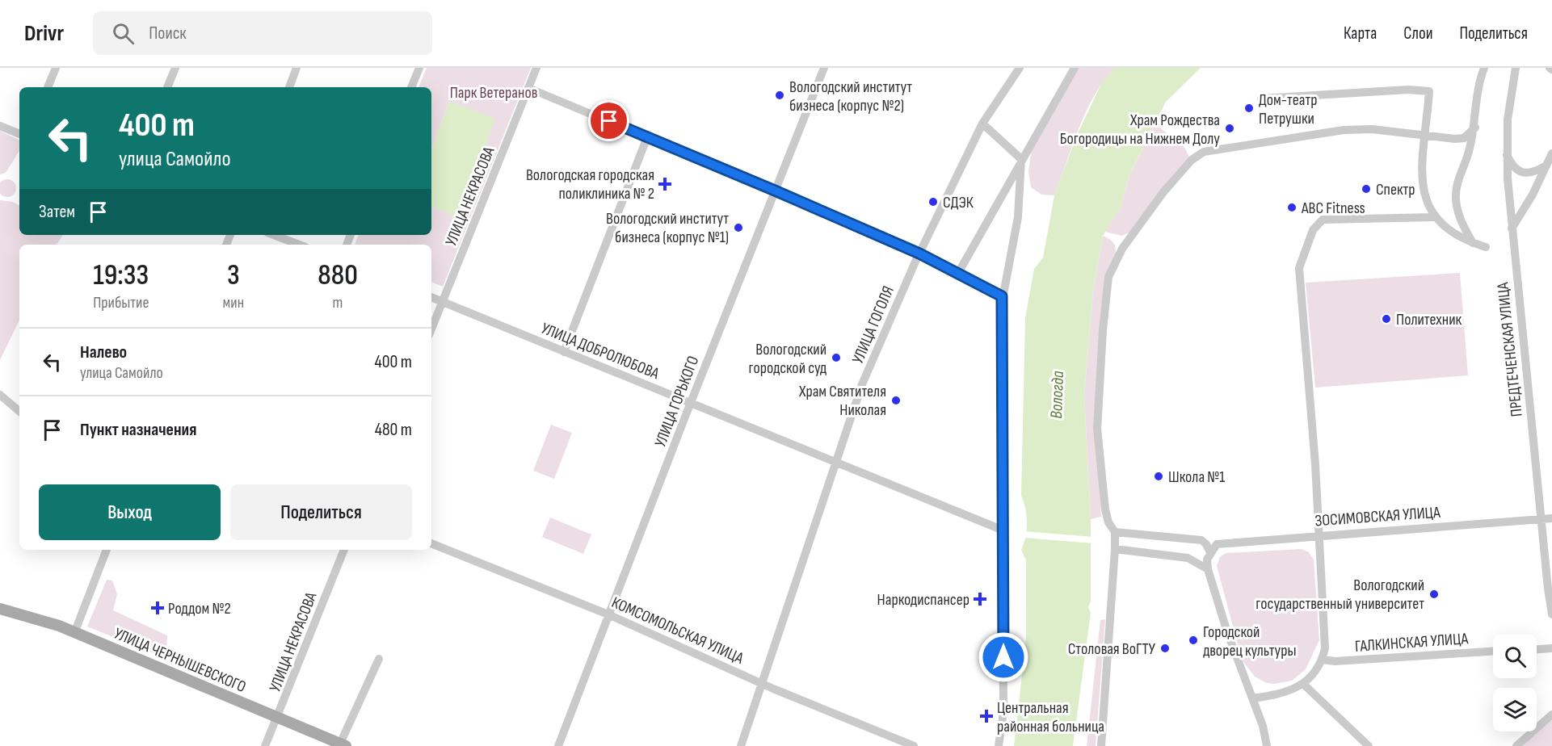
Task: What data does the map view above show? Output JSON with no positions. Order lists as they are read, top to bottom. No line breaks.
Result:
{"streets":{"main road":["УЛИЦА ЧЕРНЫШЕВСКОГО"],"street":["УЛИЦА НЕКРАСОВА","УЛИЦА ГОГОЛЯ","ПРЕДТЕЧЕНСКАЯ УЛИЦА","УЛИЦА ДОБРОЛЮБОВА","УЛИЦА ГОРЬКОГО","ЗОСИМОВСКАЯ УЛИЦА","КОМСОМОЛЬСКАЯ УЛИЦА","ГАЛКИНСКАЯ УЛИЦА"]},"crossings":[["УЛИЦА НЕКРАСОВА","УЛИЦА ДОБРОЛЮБОВА"],["УЛИЦА НЕКРАСОВА","УЛИЦА ЧЕРНЫШЕВСКОГО"],["УЛИЦА ГОГОЛЯ","УЛИЦА ДОБРОЛЮБОВА"],["УЛИЦА ГОГОЛЯ","КОМСОМОЛЬСКАЯ УЛИЦА"],["ПРЕДТЕЧЕНСКАЯ УЛИЦА","ЗОСИМОВСКАЯ УЛИЦА"],["УЛИЦА ДОБРОЛЮБОВА","УЛИЦА ГОРЬКОГО"],["УЛИЦА ГОРЬКОГО","КОМСОМОЛЬСКАЯ УЛИЦА"]],"water":["Вологда"],"parks":["Парк Ветеранов"],"places":{"other":["Вологодский институт бизнеса (корпус №2)","Дом-театр Петрушки","Храм Рождества Богородицы на Нижнем Долу","Спектр","СДЭК","ABC Fitness","Вологодский институт бизнеса (корпус №1)","Политехник","Вологодский городской суд","Храм Святителя Николая","Школа №1","Вологодский государственный университет","Городской дворец культуры","Столовая ВоГТУ"],"health":["Вологодская городская поликлиника № 2","Наркодиспансер","Роддом №2","Центральная районная больница"]},"page":{"header":"Drivr","search":"Поиск","nav":["Карта","Слои","Поделиться"],"turn":["400 m","улица Самойло"],"then":"Затем","eta":["19:33","Прибытие","3","мин","880","m"],"list":[{"name":"Налево","note":"улица Самойло","value":"400 m"},{"name":"Пункт назначения","value":"480 m"}],"buttons":["Выход","Поделиться"]}}
